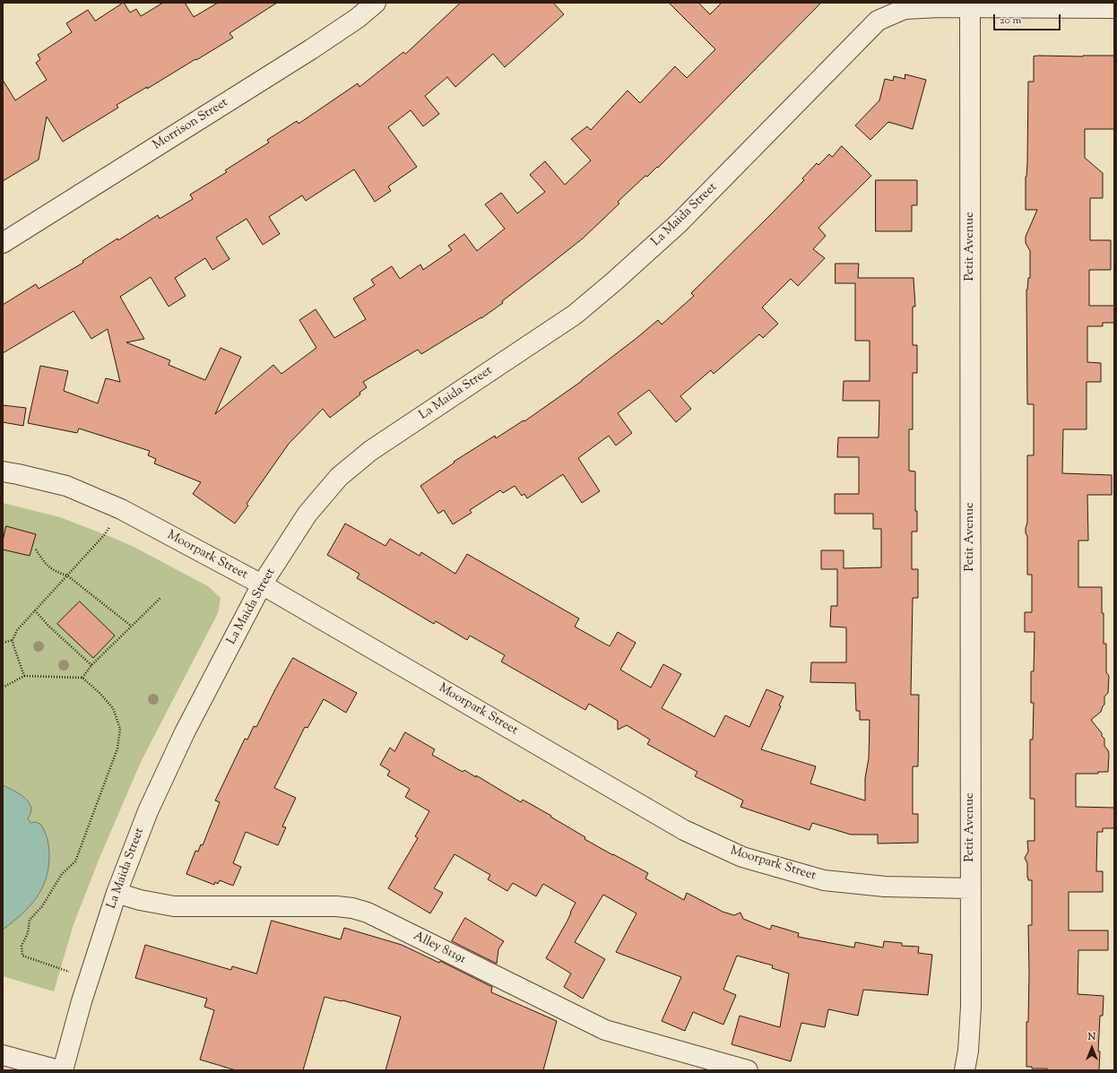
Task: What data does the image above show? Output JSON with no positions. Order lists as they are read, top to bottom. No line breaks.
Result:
{"streets":{"street":["Morrison Street","La Maida Street","Petit Avenue","Moorpark Street","Alley 81191"]},"crossings":[["La Maida Street","Petit Avenue"],["La Maida Street","Moorpark Street"],["La Maida Street","Alley 81191"],["Petit Avenue","Moorpark Street"]],"scale_bar":"20 m","north":"top"}
